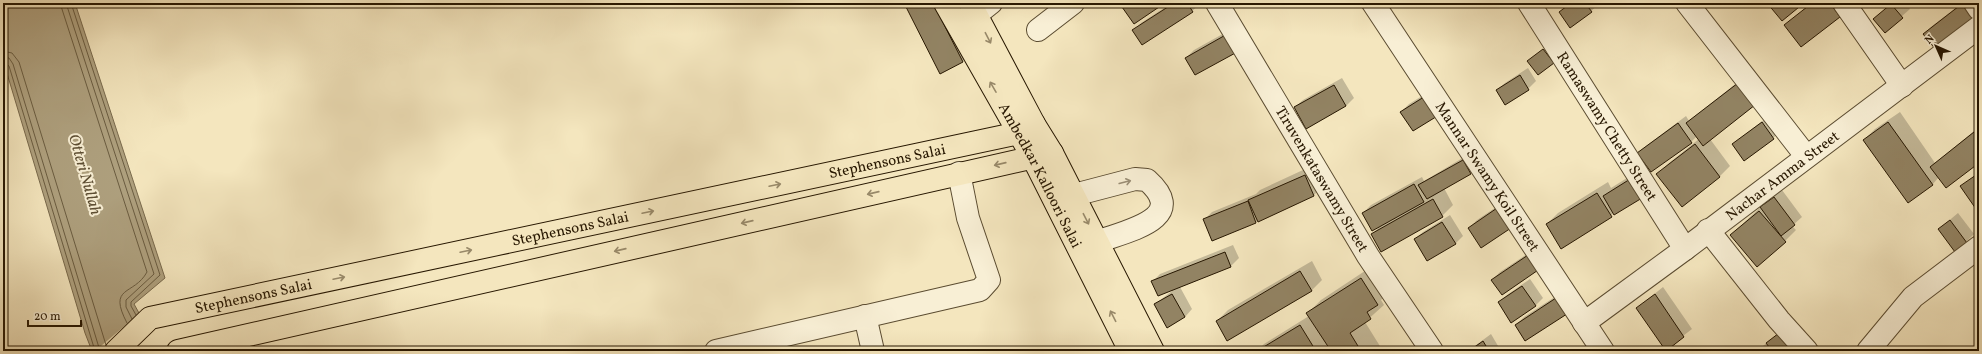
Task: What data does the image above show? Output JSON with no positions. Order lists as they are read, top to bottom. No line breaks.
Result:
{"streets":{"main road":["Stephensons Salai","Ambedkar Kalloori Salai"],"street":["Ramaswamy Chetty Street","Nachar Amma Street","Mannar Swamy Koil Street","Tiruvenkataswamy Street"]},"crossings":[["Ramaswamy Chetty Street","Nachar Amma Street"],["Stephensons Salai","Ambedkar Kalloori Salai"],["Nachar Amma Street","Mannar Swamy Koil Street"]],"water":["Otteri Nullah"],"scale_bar":"20 m","north":"top left"}
